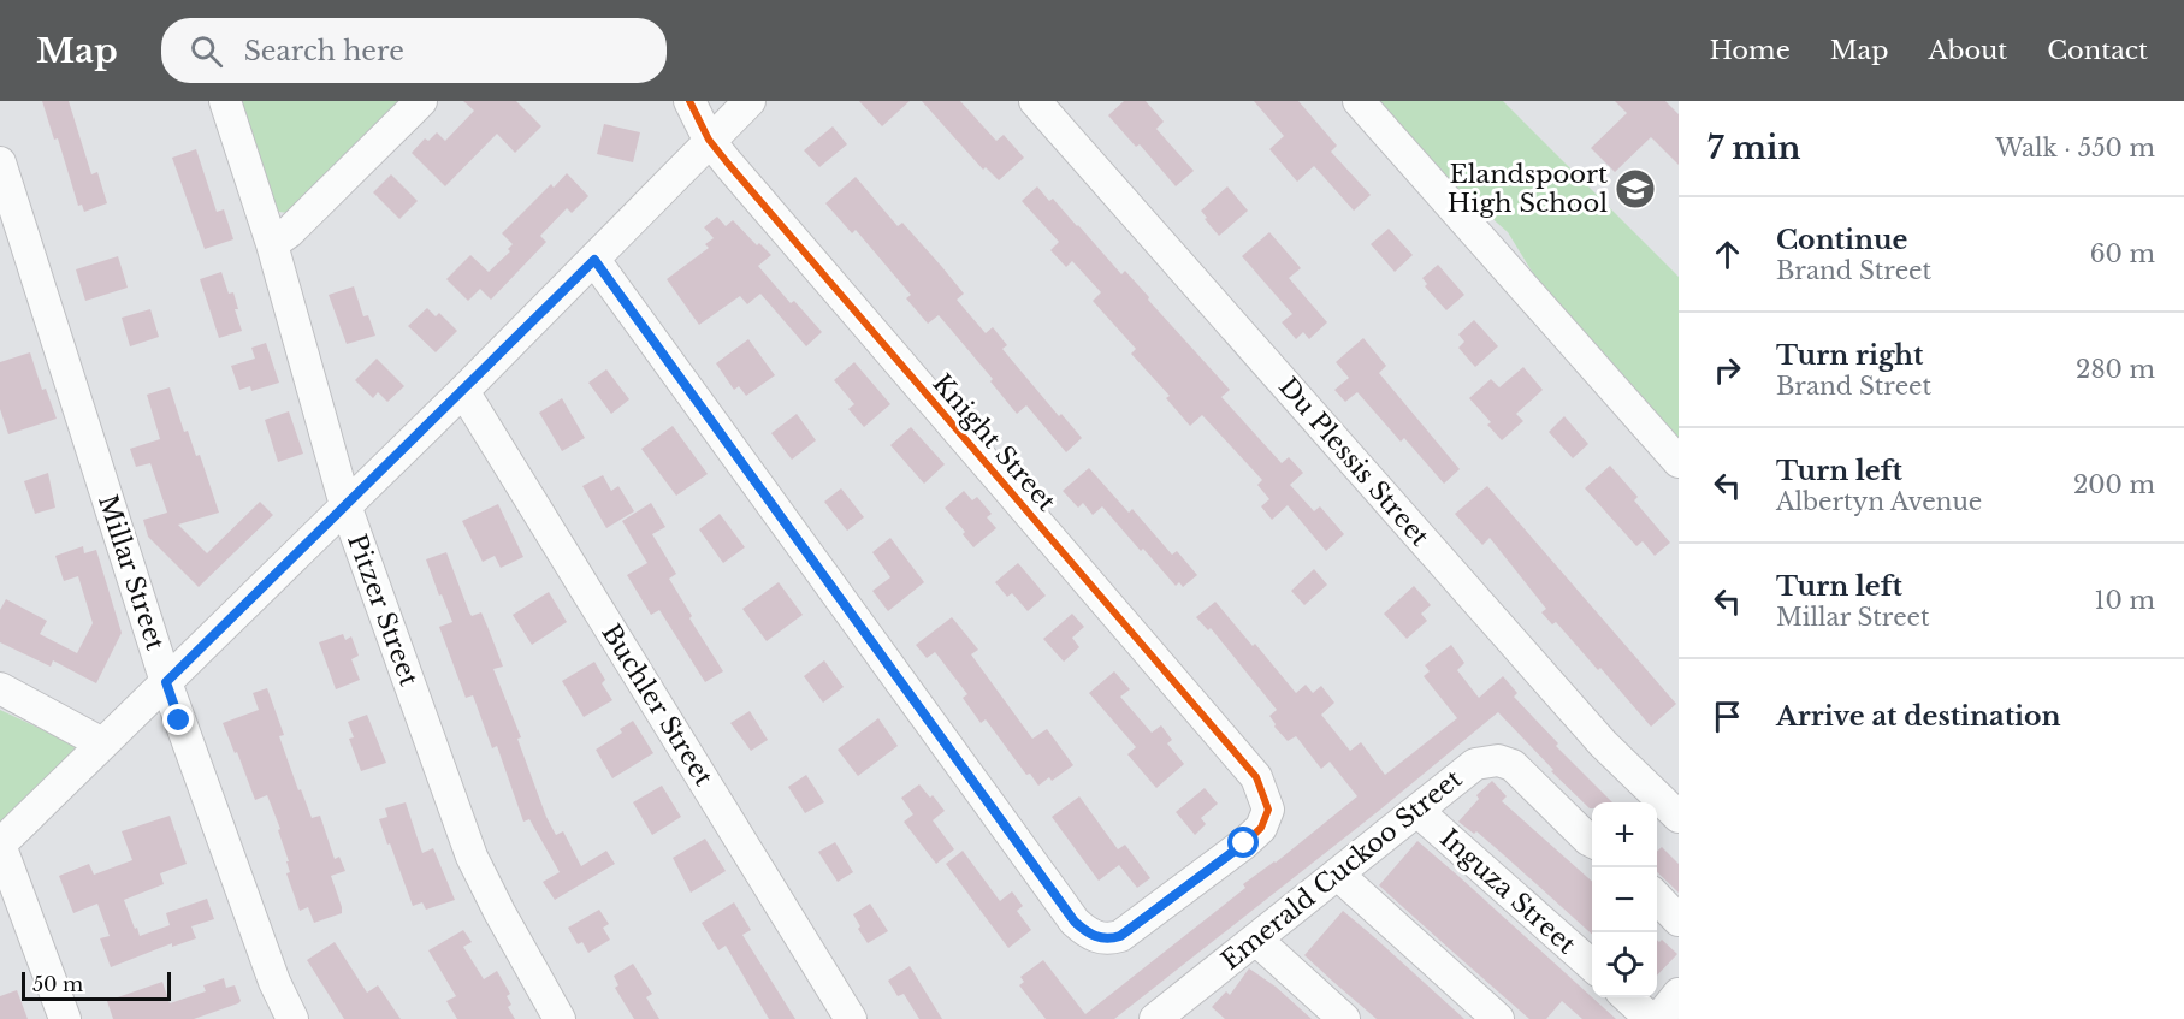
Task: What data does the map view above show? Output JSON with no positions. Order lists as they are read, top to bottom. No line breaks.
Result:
{"streets":{"street":["Knight Street","Du Plessis Street","Millar Street","Pitzer Street","Buchler Street","Emerald Cuckoo Street","Inguza Street"]},"crossings":[["Emerald Cuckoo Street","Inguza Street"]],"places":{"school or university":["Elandspoort High School"]},"scale_bar":"50 m","page":{"header":"Map","search":"Search here","nav":["Home","Map","About","Contact"],"heading":["7 min","Walk · 550 m"],"list":[["Continue","Brand Street","60 m"],["Turn right","Brand Street","280 m"],["Turn left","Albertyn Avenue","200 m"],["Turn left","Millar Street","10 m"],"Arrive at destination"],"map_buttons":["+","−"],"scale":"50 m"}}
